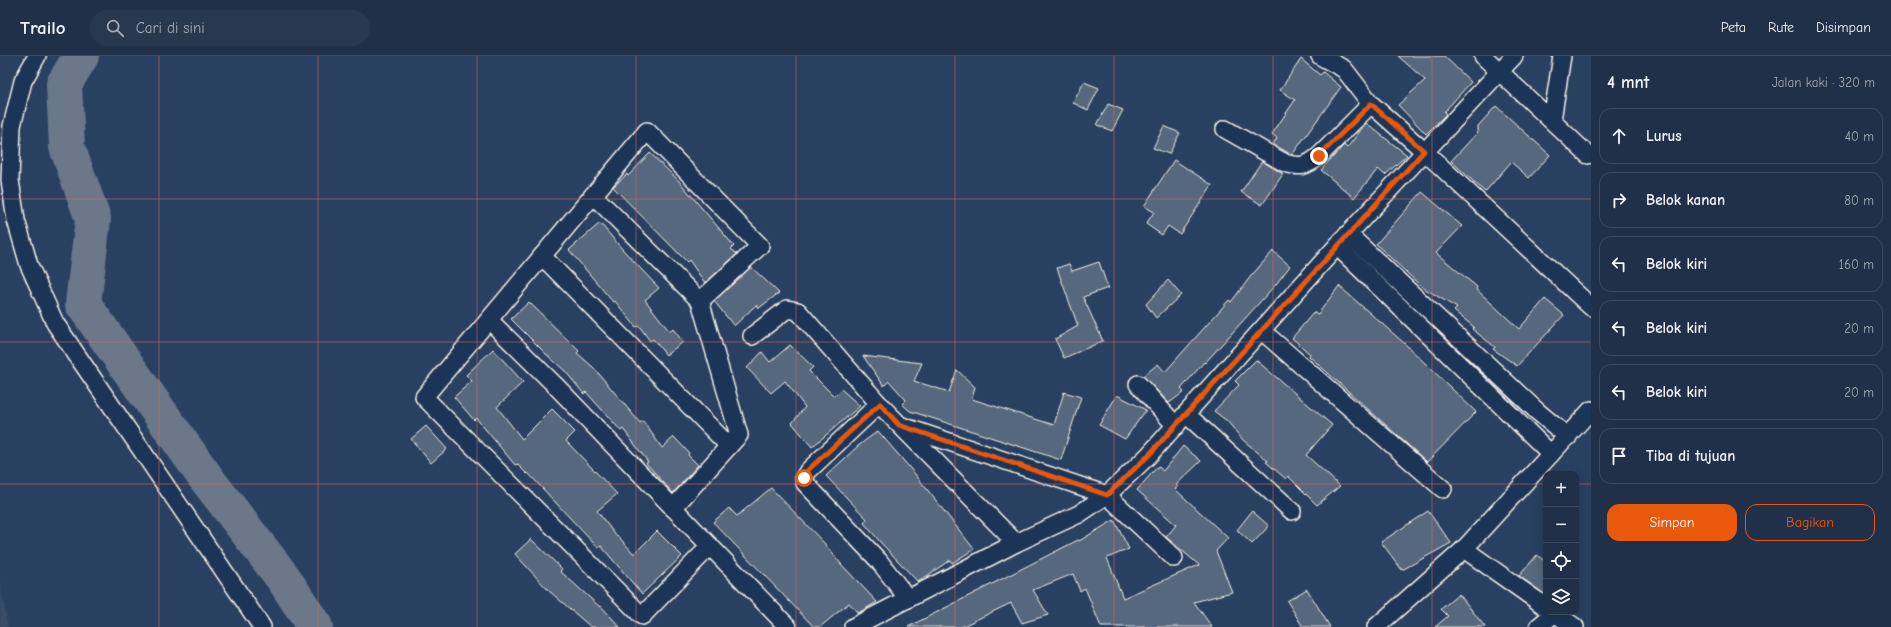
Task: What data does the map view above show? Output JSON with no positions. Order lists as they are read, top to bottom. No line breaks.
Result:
{"page":{"header":"Trailo","search":"Cari di sini","nav":["Peta","Rute","Disimpan"],"heading":["4 mnt","Jalan kaki · 320 m"],"list":[["Lurus","40 m"],["Belok kanan","80 m"],["Belok kiri","160 m"],["Belok kiri","20 m"],["Belok kiri","20 m"],"Tiba di tujuan"],"map_buttons":["+","−"],"buttons":["Simpan","Bagikan"]}}
